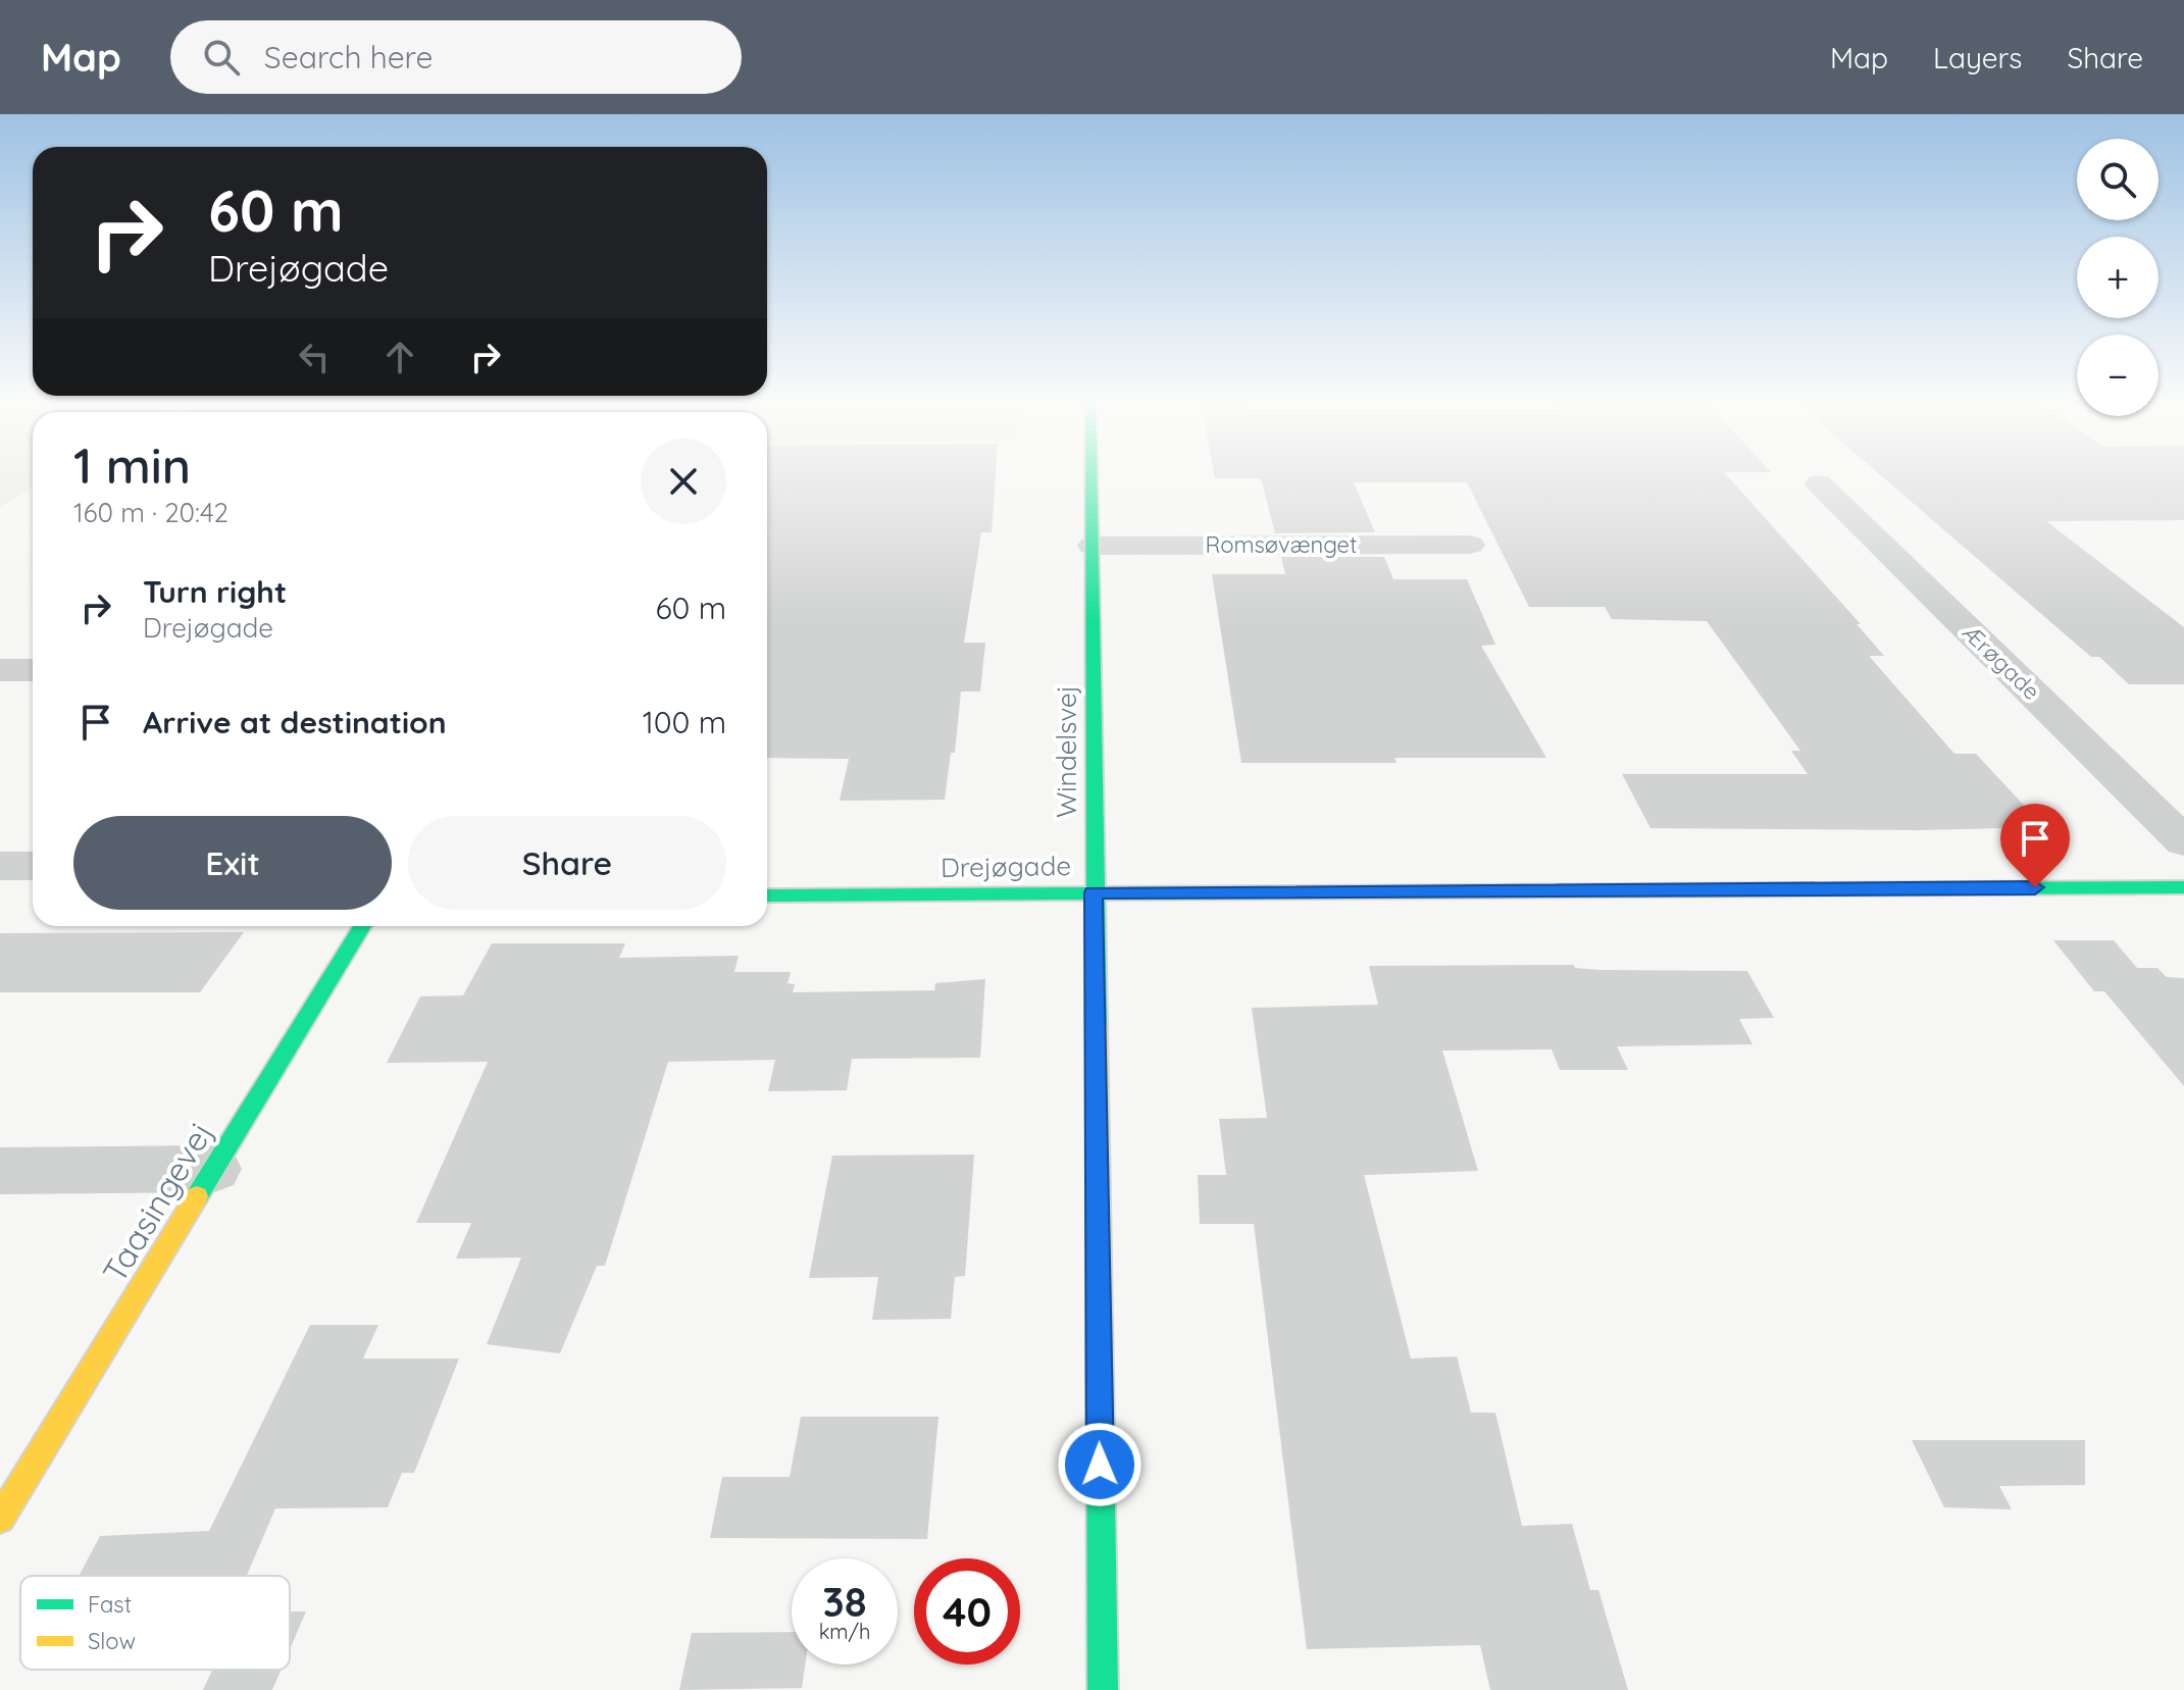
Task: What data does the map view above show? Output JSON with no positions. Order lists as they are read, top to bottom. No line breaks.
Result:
{"streets":{"street":["Romsøvænget","Ærøgade","Windelsvej","Drejøgade","Taasingevej"]},"crossings":[["Romsøvænget","Windelsvej"],["Windelsvej","Drejøgade"]],"legend":["Fast","Slow"],"page":{"header":"Map","search":"Search here","nav":["Map","Layers","Share"],"map_buttons":["+","−"],"turn":["60 m","Drejøgade"],"heading":["1 min","160 m · 20:42"],"list":[{"name":"Turn right","note":"Drejøgade","value":"60 m"},{"name":"Arrive at destination","value":"100 m"}],"buttons":["Exit","Share"],"speed":"38 km/h","limit":"40"}}
